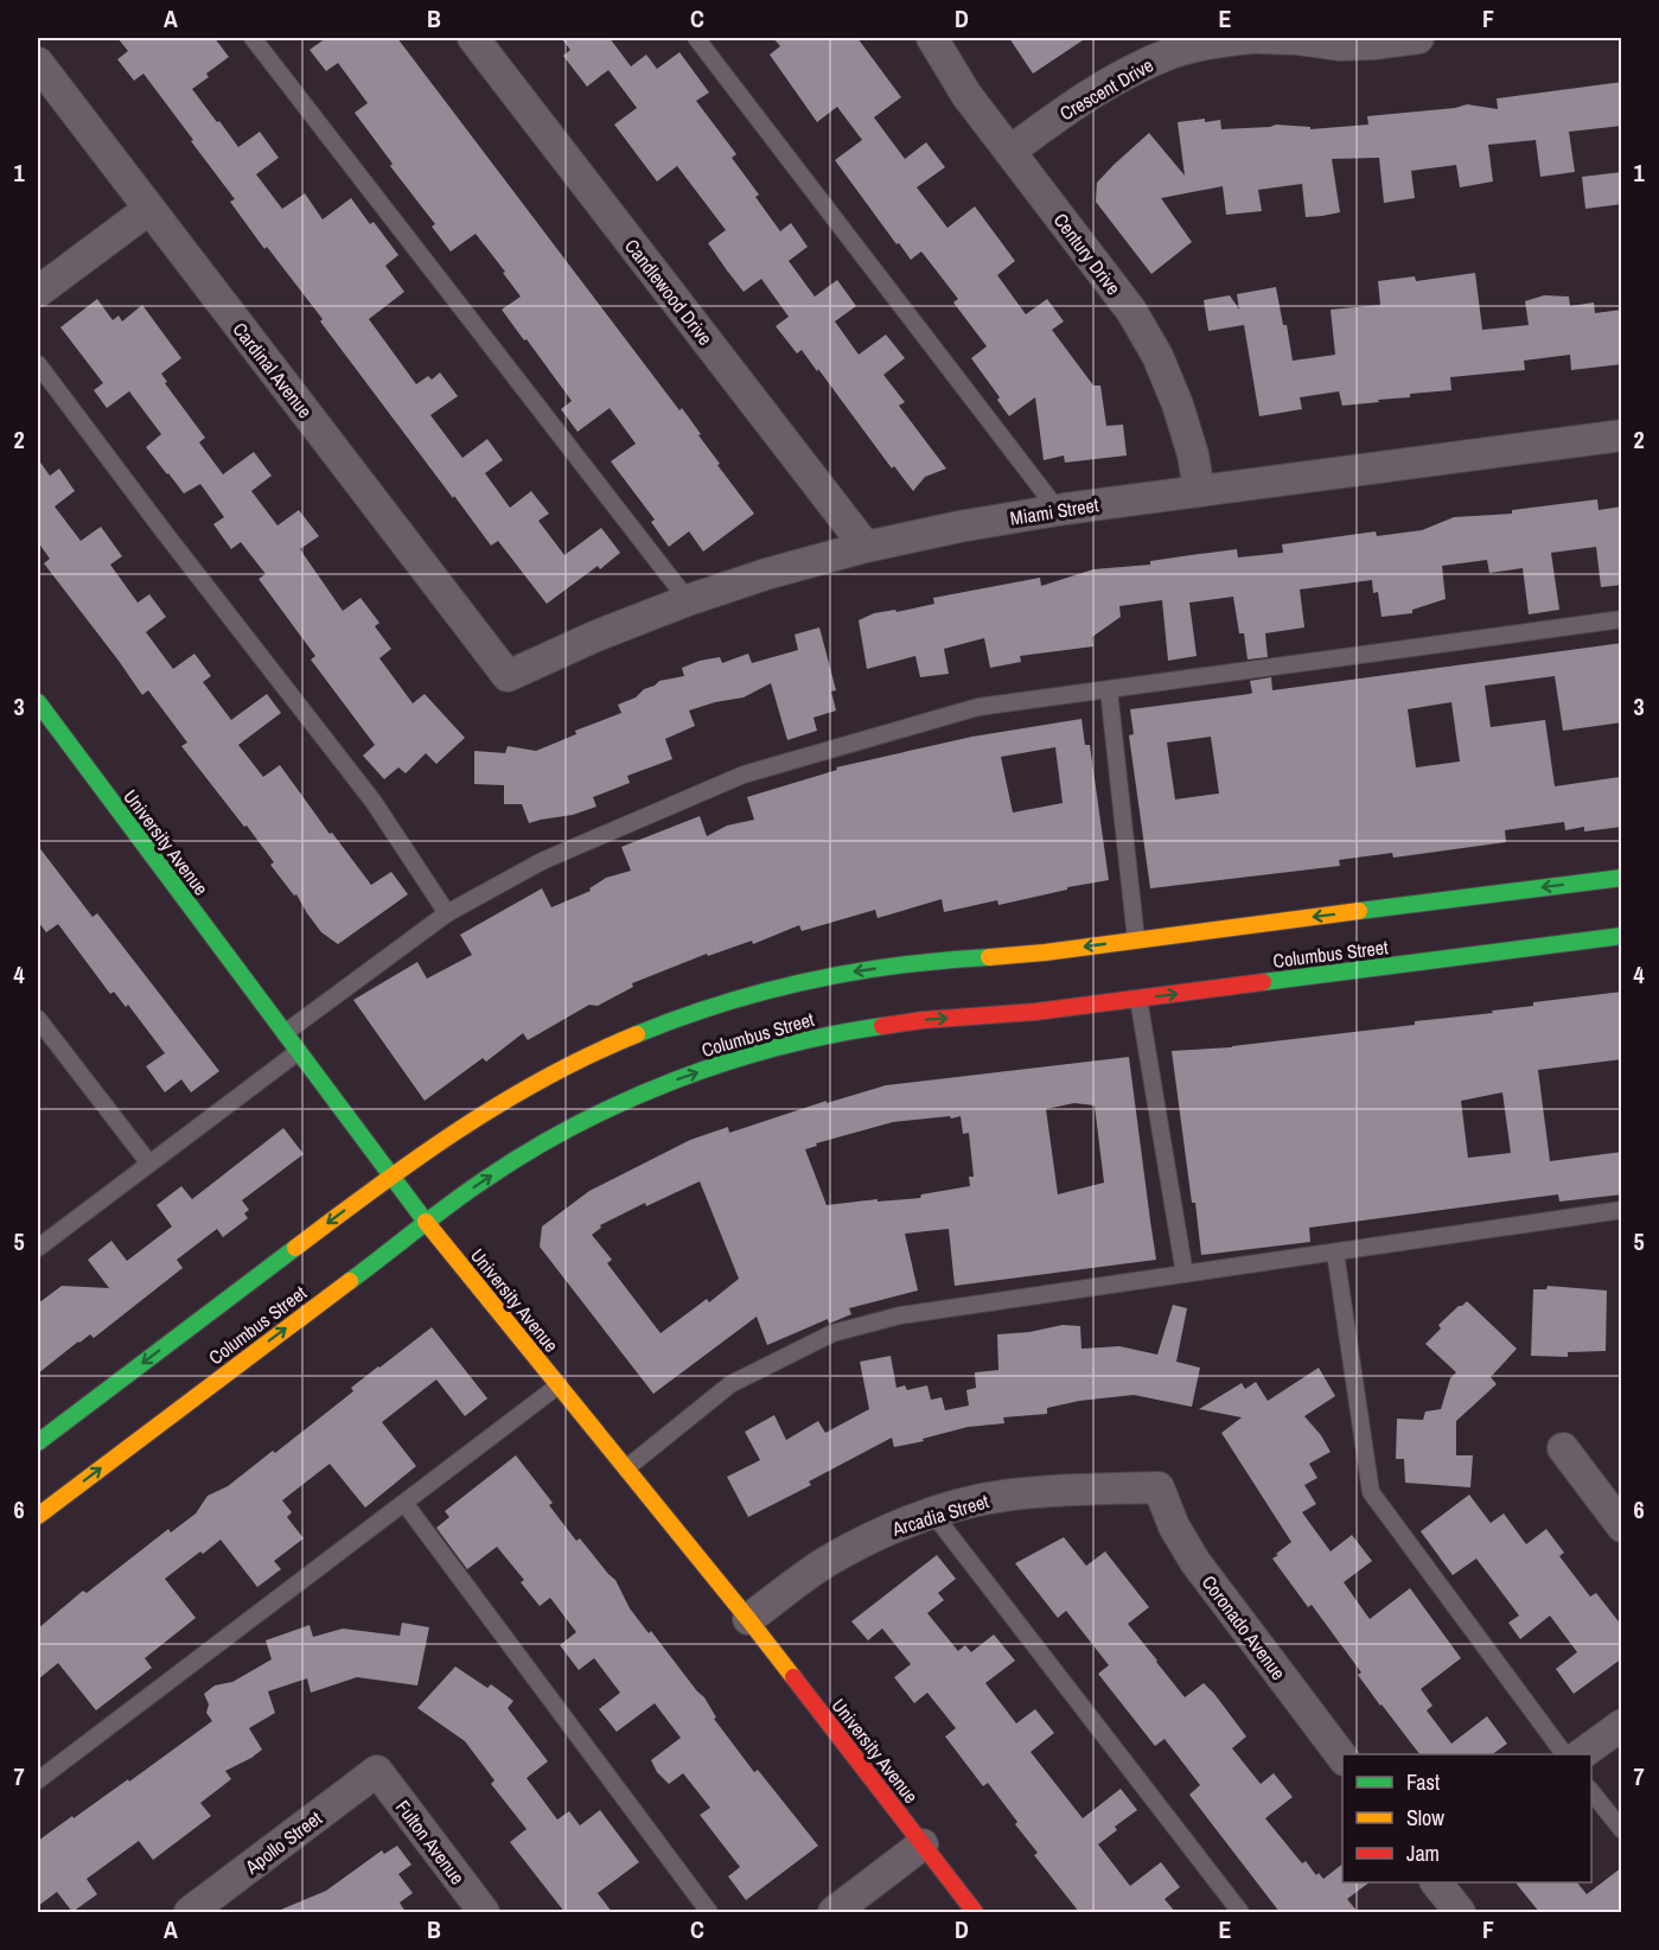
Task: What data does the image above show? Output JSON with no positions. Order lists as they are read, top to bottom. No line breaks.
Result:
{"streets":{"main road":["University Avenue","Columbus Street"],"street":["Crescent Drive","Century Drive","Candlewood Drive","Cardinal Avenue","Miami Street","Arcadia Street","Coronado Avenue","Apollo Street","Fulton Avenue"]},"crossings":[["Crescent Drive","Century Drive"],["Century Drive","Miami Street"],["Candlewood Drive","Miami Street"],["Cardinal Avenue","Miami Street"],["University Avenue","Columbus Street"],["University Avenue","Arcadia Street"],["Arcadia Street","Coronado Avenue"],["Apollo Street","Fulton Avenue"]],"legend":["Fast","Slow","Jam"],"grid":{"columns":["A","B","C","D","E","F"],"rows":["1","2","3","4","5","6","7"]}}
